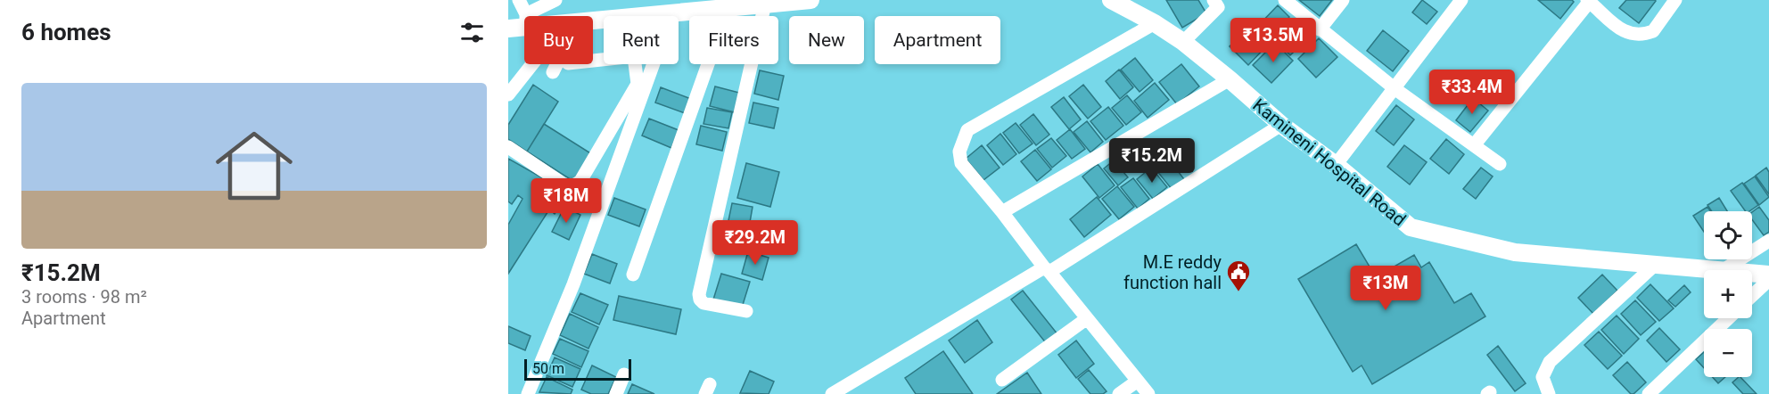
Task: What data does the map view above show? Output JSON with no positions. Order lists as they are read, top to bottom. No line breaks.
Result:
{"streets":{"street":["Kamineni Hospital Road"]},"places":{"public building":["M.E reddy function hall"]},"scale_bar":"50 m","page":{"heading":"6 homes","chip":["Buy","Rent","Filters","New","Apartment"],"price":["₹13.5M","₹33.4M","₹15.2M","₹18M","₹29.2M","₹13M"],"list":[{"name":"₹15.2M","note":"3 rooms · 98 m² · Apartment"}],"map_buttons":["+","−"],"scale":"50 m"}}
